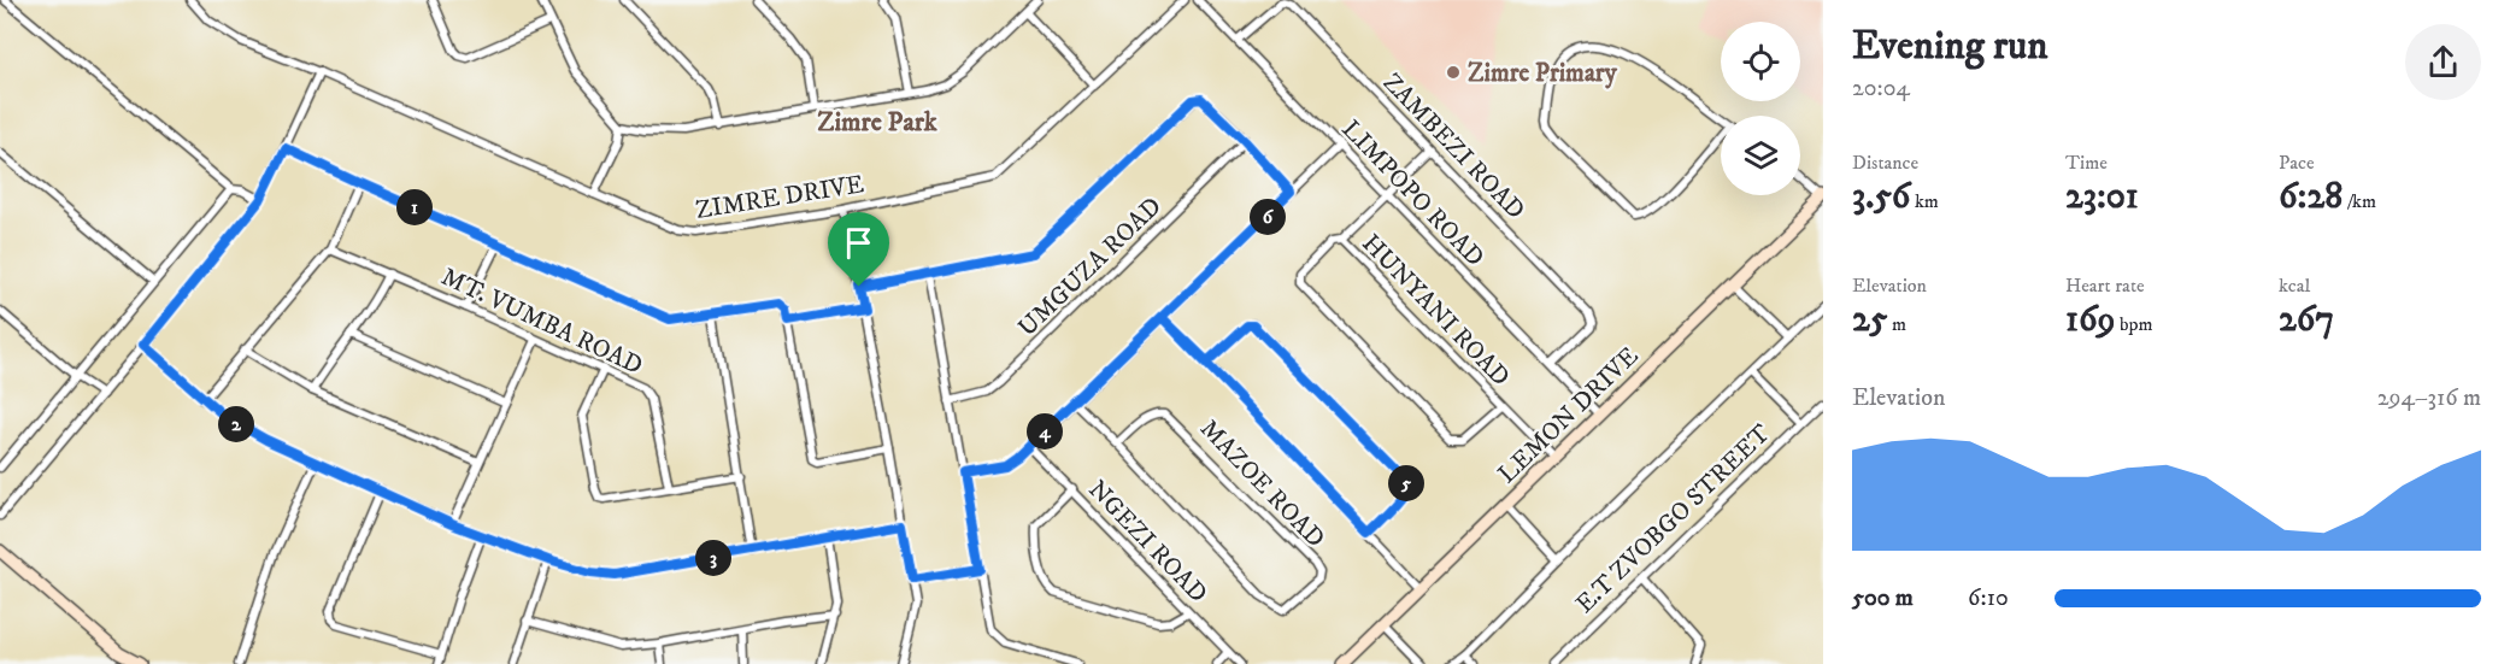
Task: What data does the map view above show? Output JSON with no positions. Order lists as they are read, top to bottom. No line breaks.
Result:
{"streets":{"street":["ZAMBEZI ROAD","LIMPOPO ROAD","ZIMRE DRIVE","UMGUZA ROAD","HUNYANI ROAD","MT. VUMBA ROAD","LEMON DRIVE","MAZOE ROAD","E.T ZVOBGO STREET","NGEZI ROAD"]},"crossings":[["ZAMBEZI ROAD","LIMPOPO ROAD"],["LIMPOPO ROAD","LEMON DRIVE"],["HUNYANI ROAD","LEMON DRIVE"]],"districts":["Zimre Park"],"places":["Zimre Primary"],"page":{"heading":["Evening run","20:04"],"stats":[["Distance","3.56 km"],["Time","23:01"],["Pace","6:28 /km"],["Elevation","25 m"],["Heart rate","169 bpm"],["kcal","267"]],"pins":["1","6","2","4","5","3"],"chart":["Elevation","294–316 m"],"list":[{"name":"500 m","note":"6:10"}]}}
